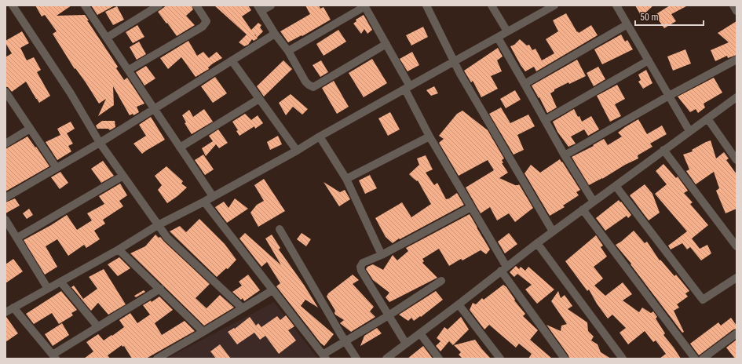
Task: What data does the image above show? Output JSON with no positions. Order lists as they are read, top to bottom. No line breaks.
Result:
{"scale_bar":"50 m"}
